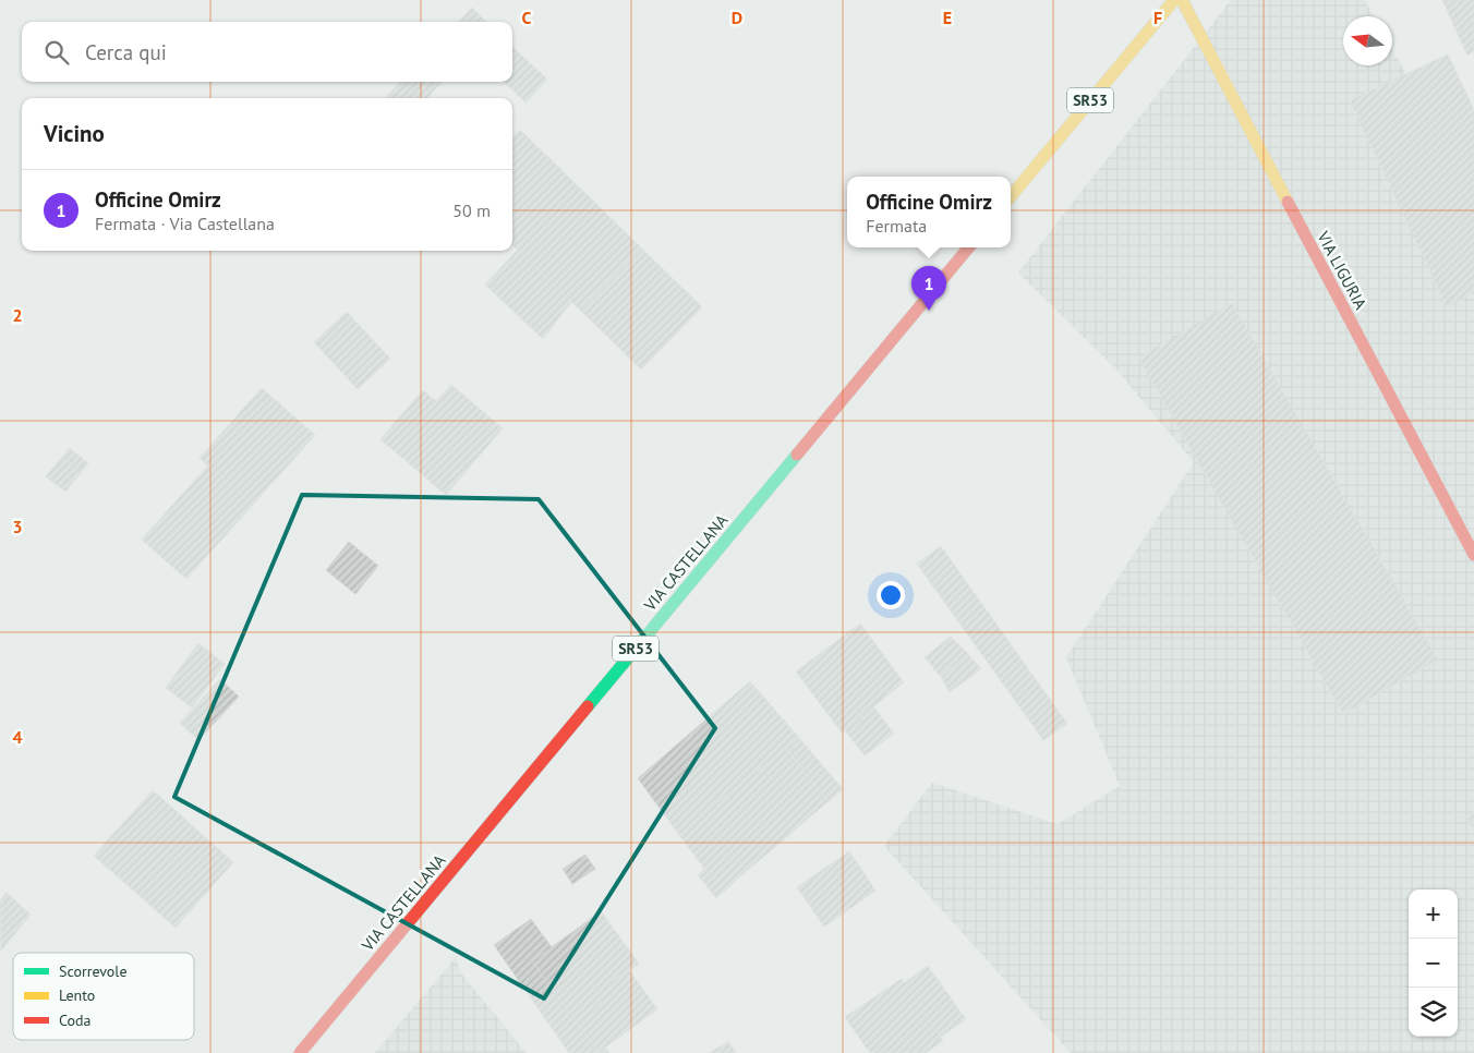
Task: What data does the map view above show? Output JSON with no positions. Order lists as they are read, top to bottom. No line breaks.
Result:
{"streets":{"main road":["SR53","VIA LIGURIA","VIA CASTELLANA"]},"legend":["Scorrevole","Lento","Coda"],"north":"left","page":{"search":"Cerca qui","heading":"Vicino","list":[{"mark":"1","name":"Officine Omirz","note":"Fermata · Via Castellana","value":"50 m"}],"popup":["Officine Omirz","Fermata"],"pins":"1","map_buttons":["+","−"]},"grid":{"columns":["C","D","E","F"],"rows":["2","3","4"]}}
